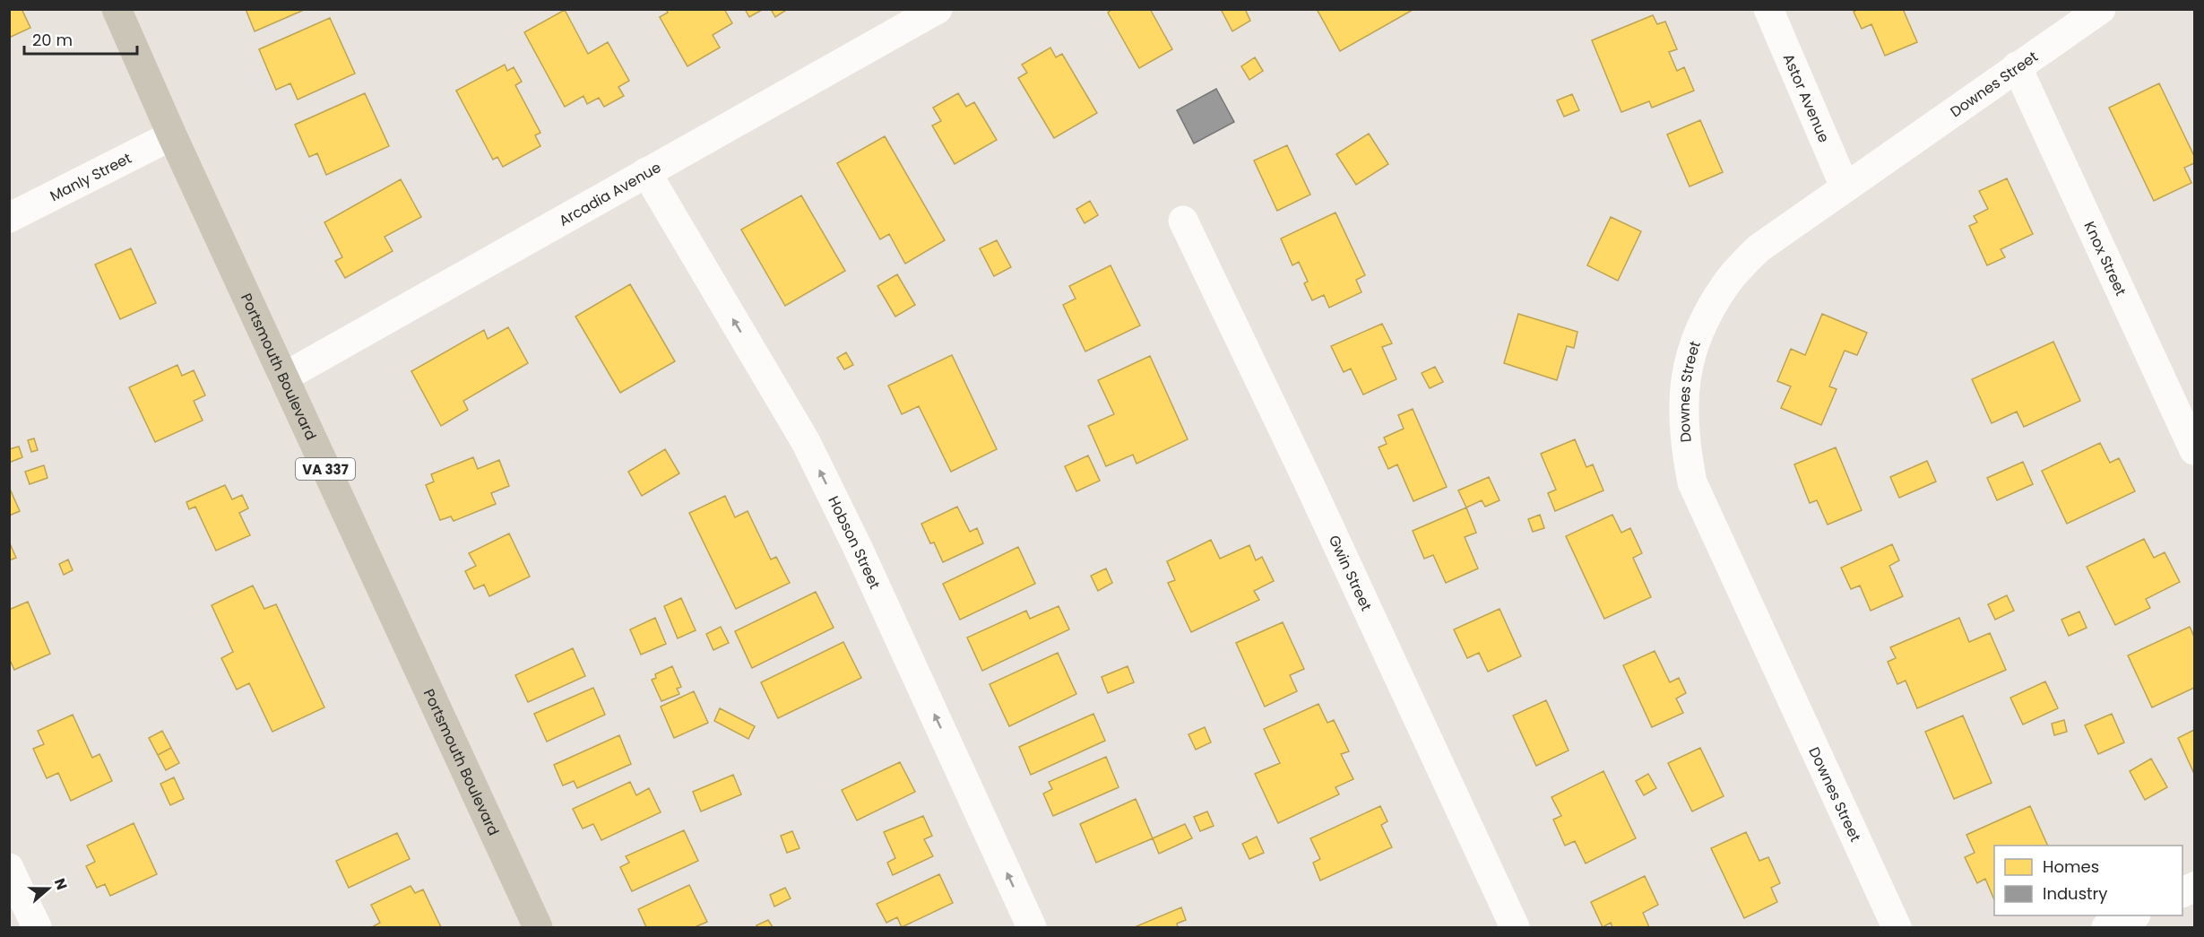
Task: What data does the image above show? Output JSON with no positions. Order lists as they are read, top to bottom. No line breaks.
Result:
{"streets":{"main road":["Portsmouth Boulevard","VA 337"],"street":["Downes Street","Astor Avenue","Manly Street","Arcadia Avenue","Knox Street","Hobson Street","Gwin Street"]},"crossings":[["Downes Street","Astor Avenue"],["Downes Street","Knox Street"],["Manly Street","Portsmouth Boulevard"],["Arcadia Avenue","Portsmouth Boulevard"],["Arcadia Avenue","Hobson Street"]],"one_way":["Hobson Street"],"legend":["Homes","Industry"],"scale_bar":"20 m","north":"right"}
